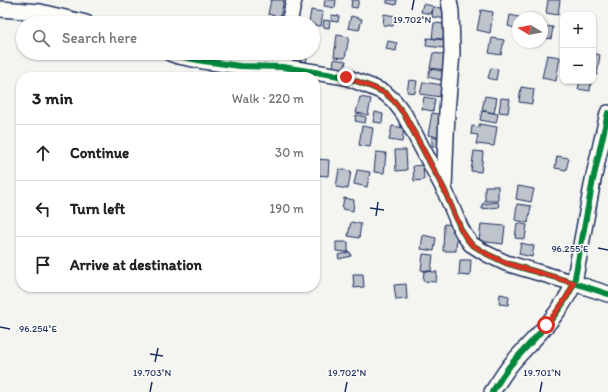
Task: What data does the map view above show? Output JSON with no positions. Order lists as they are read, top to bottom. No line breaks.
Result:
{"north":"left","page":{"map_buttons":["+","−"],"search":"Search here","heading":["3 min","Walk · 220 m"],"list":[["Continue","30 m"],["Turn left","190 m"],"Arrive at destination"]},"coordinates":["19.702°N","96.255°E","96.254°E","19.703°N","19.701°N"]}
